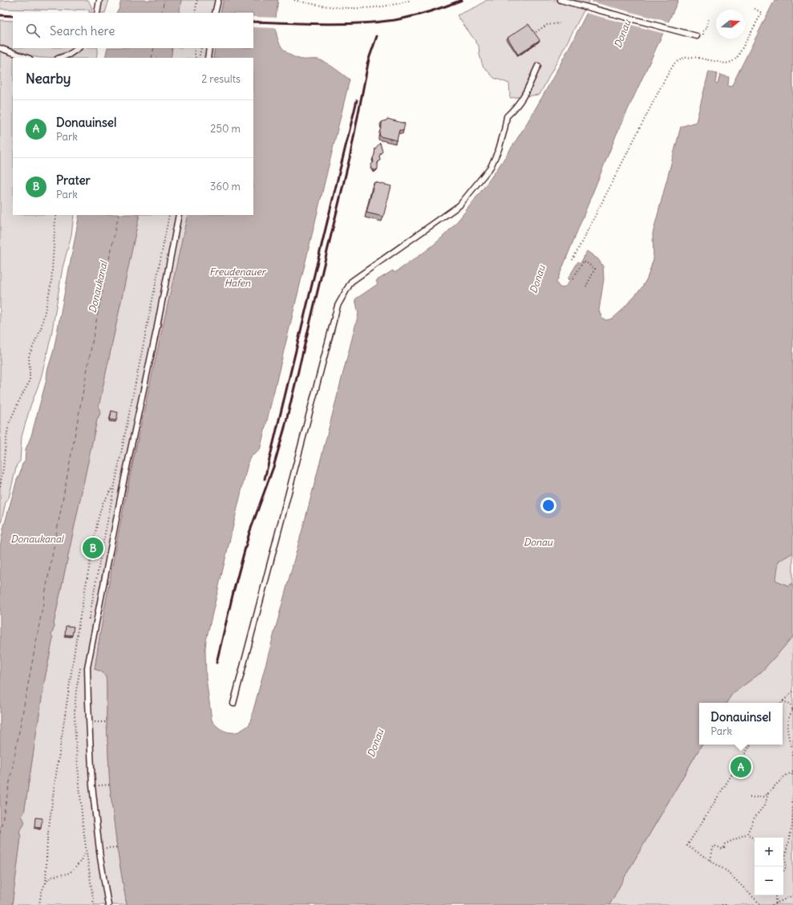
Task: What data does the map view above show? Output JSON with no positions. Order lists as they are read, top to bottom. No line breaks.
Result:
{"water":["Donau","Freudenauer Hafen","Donaukanal"],"north":"right","page":{"search":"Search here","heading":["Nearby","2 results"],"list":[{"mark":"A","name":"Donauinsel","note":"Park","value":"250 m"},{"mark":"B","name":"Prater","note":"Park","value":"360 m"}],"pins":["B","A"],"popup":["Donauinsel","Park"],"map_buttons":["+","−"]}}
